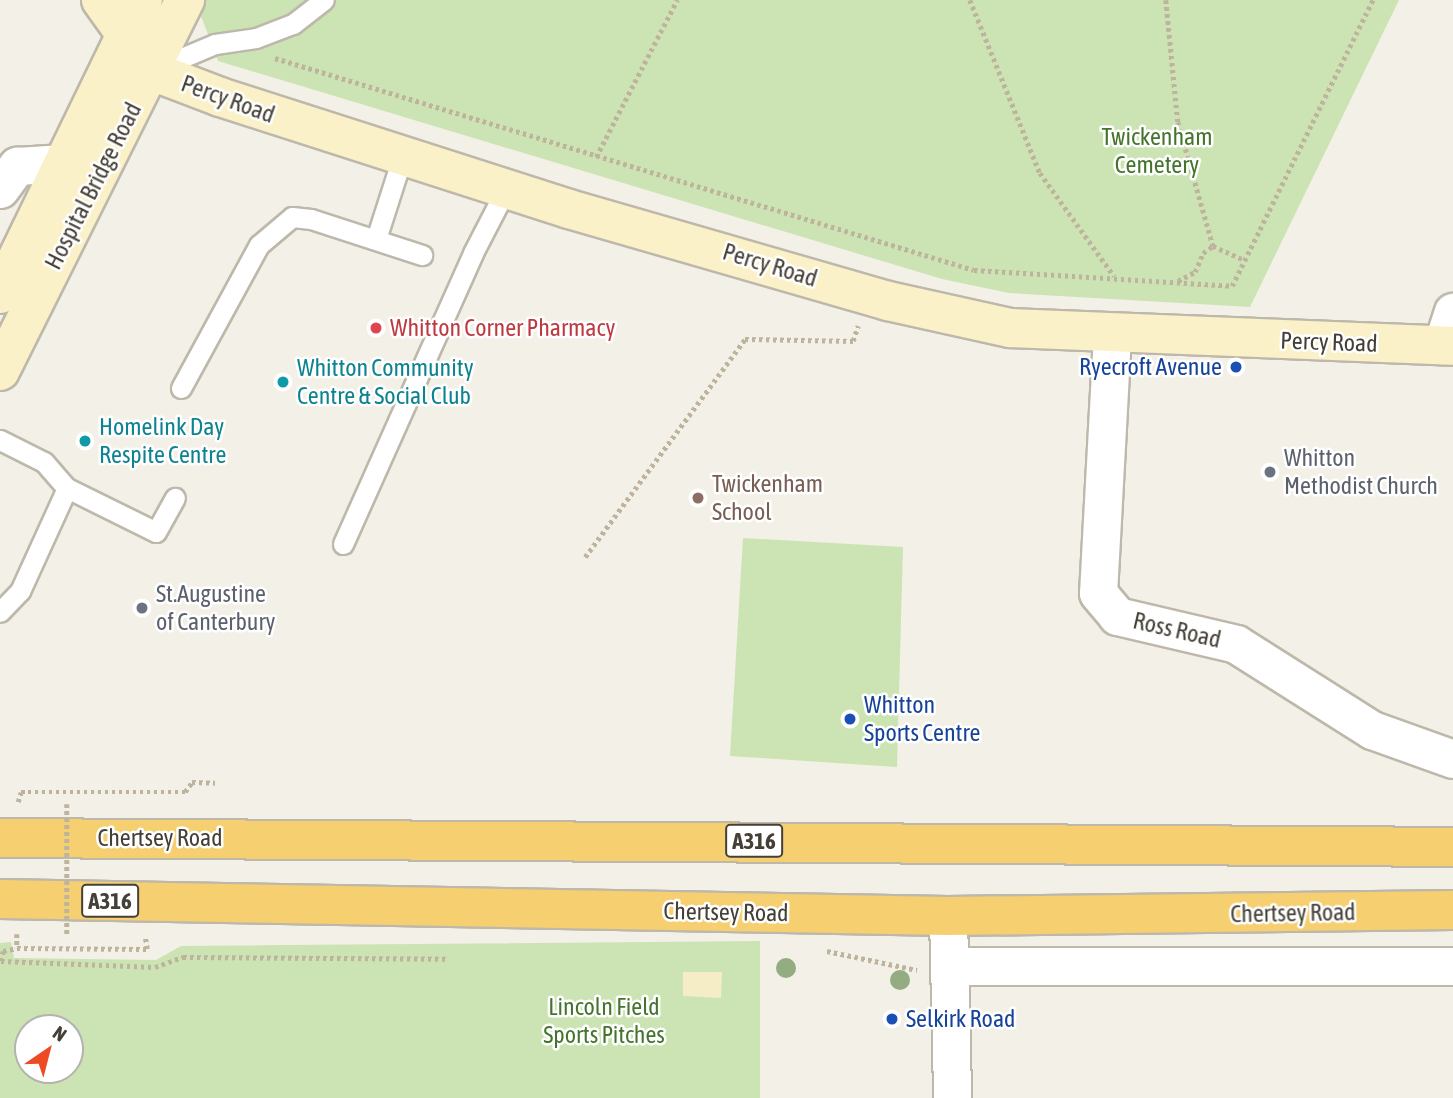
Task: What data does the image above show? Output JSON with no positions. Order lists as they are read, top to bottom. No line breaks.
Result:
{"streets":{"highway":["Chertsey Road","A316"],"street":["Percy Road","Hospital Bridge Road","Ross Road"]},"crossings":[["Percy Road","Hospital Bridge Road"],["Percy Road","Ross Road"]],"parks":["Twickenham Cemetery","Lincoln Field Sports Pitches"],"places":["Whitton Corner Pharmacy","Ryecroft Avenue","Whitton Community Centre & Social Club","Homelink Day Respite Centre","Whitton Methodist Church","Twickenham School","St.Augustine of Canterbury","Whitton Sports Centre","Selkirk Road"],"north":"top right"}
